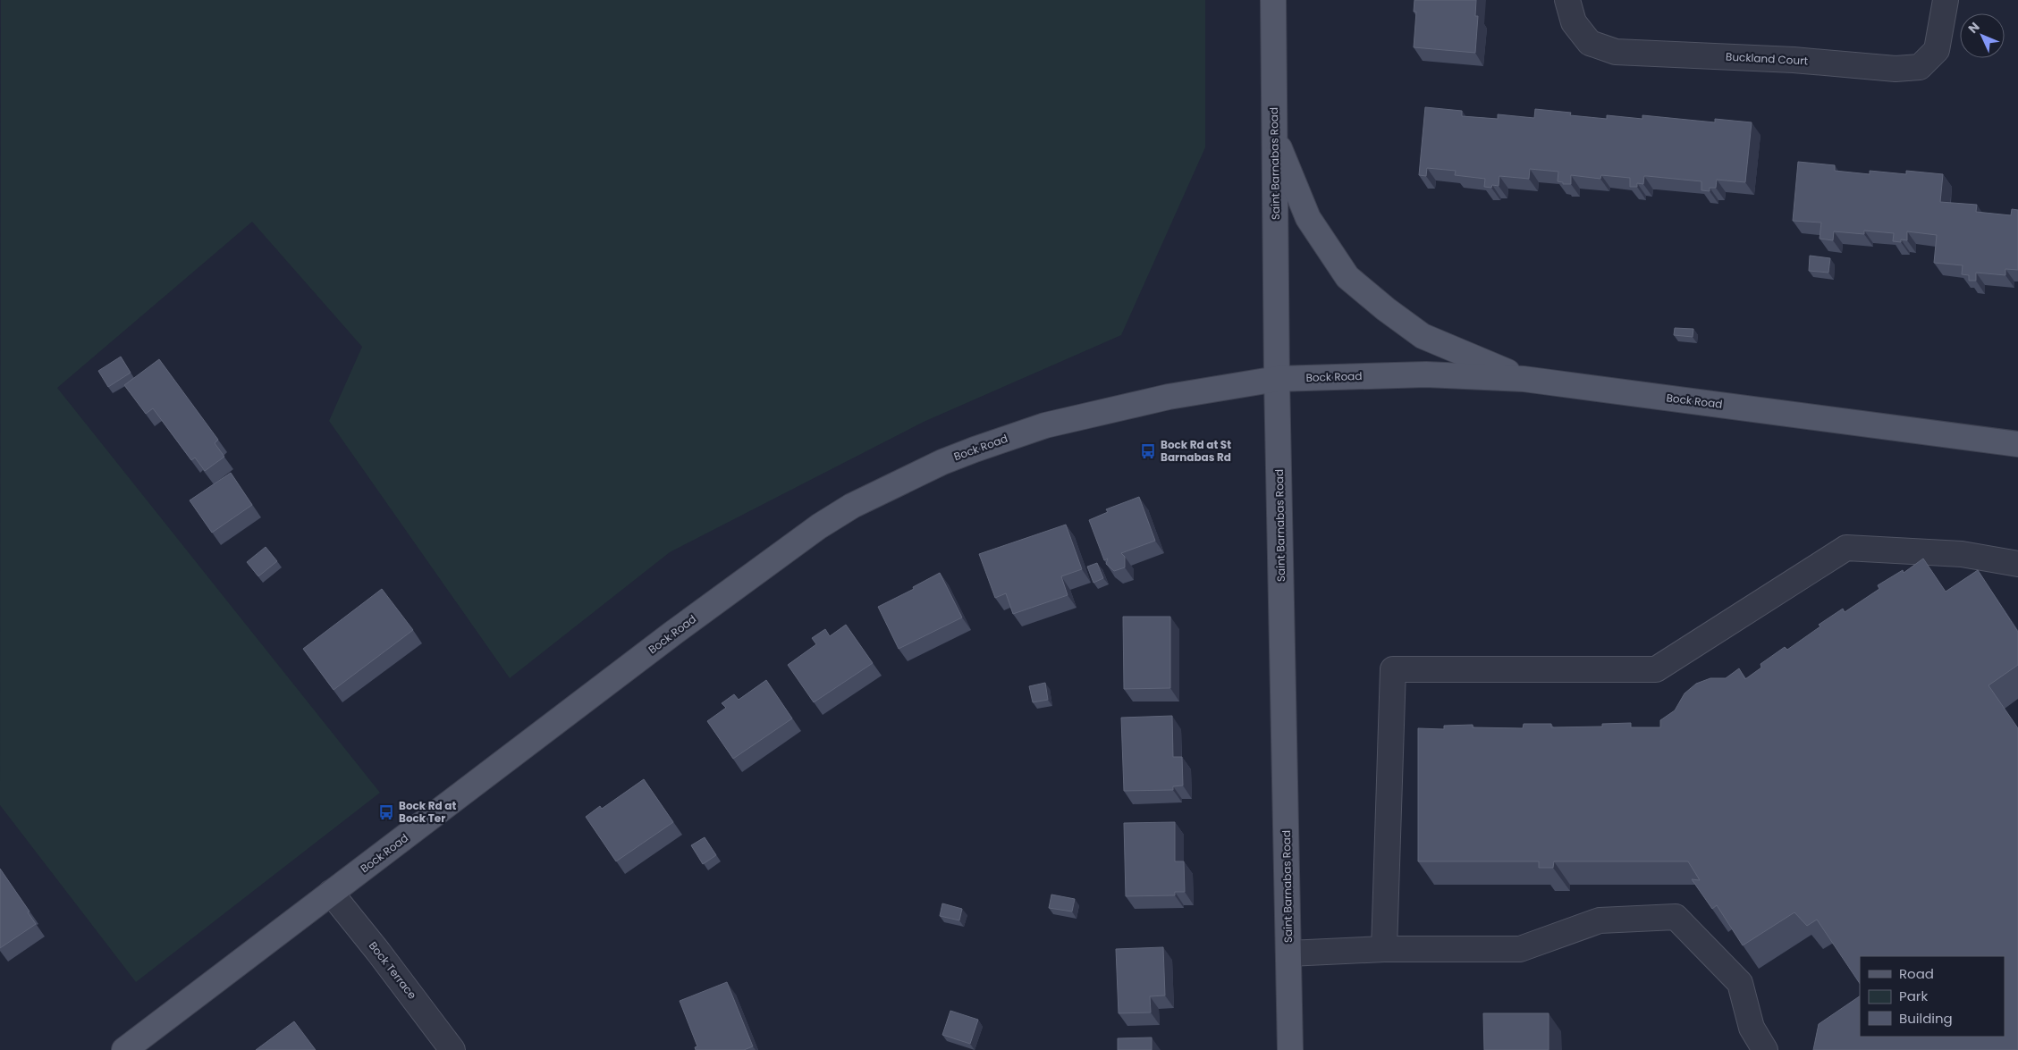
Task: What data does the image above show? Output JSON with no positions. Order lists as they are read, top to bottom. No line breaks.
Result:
{"streets":{"main road":["Saint Barnabas Road","Bock Road"],"street":["Buckland Court","Bock Terrace"]},"crossings":[["Saint Barnabas Road","Bock Road"],["Bock Road","Bock Terrace"]],"places":{"bus stop":["Bock Rd at St Barnabas Rd","Bock Rd at Bock Ter"]},"legend":["Road","Park","Building"],"north":"top left"}
